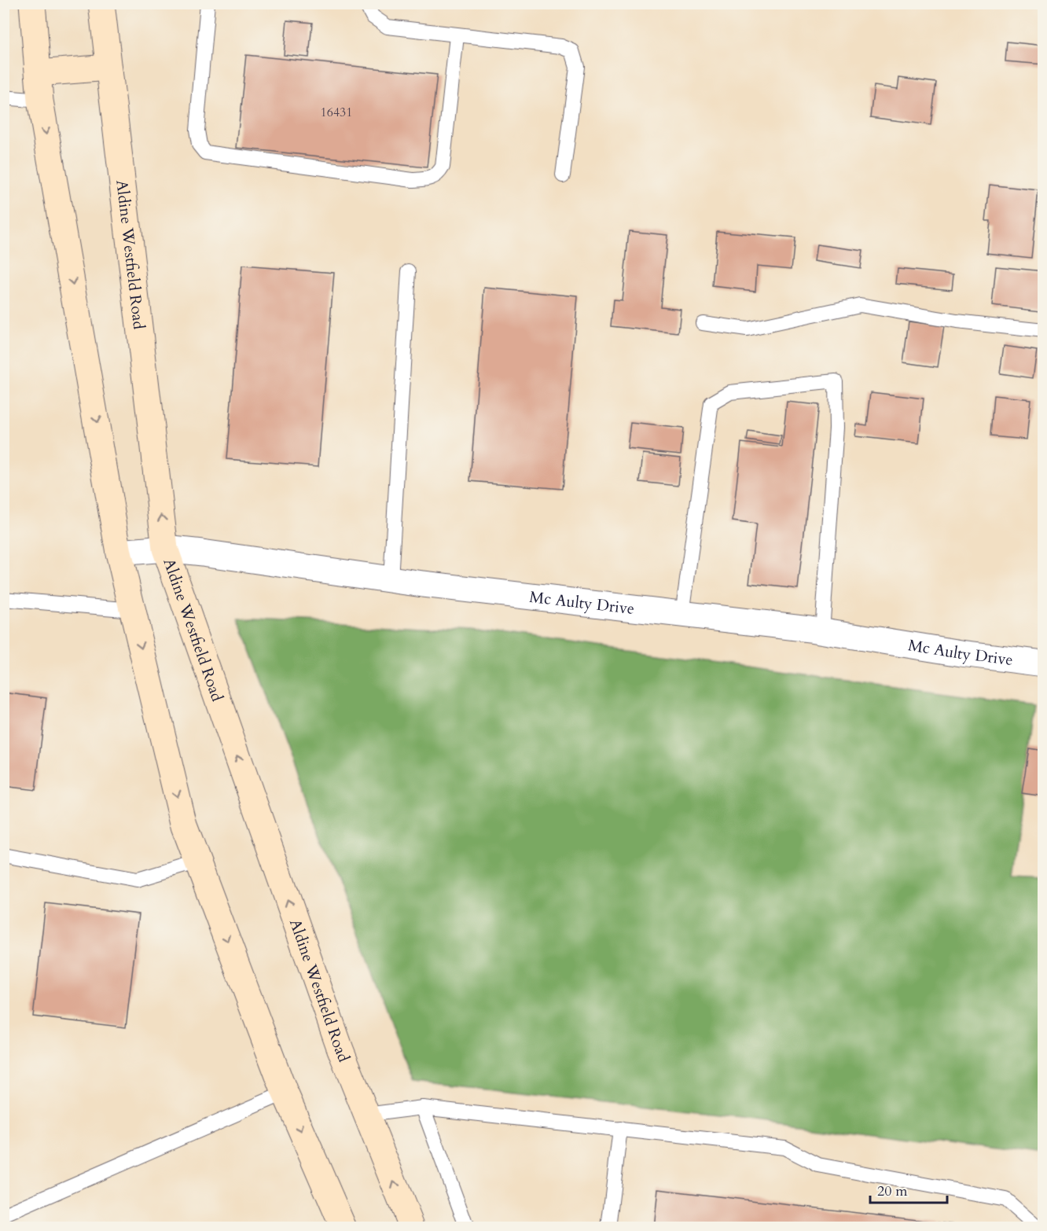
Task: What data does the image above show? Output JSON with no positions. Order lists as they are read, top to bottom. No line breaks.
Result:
{"streets":{"main road":["Aldine Westfield Road"],"street":["Mc Aulty Drive"]},"crossings":[["Aldine Westfield Road","Mc Aulty Drive"]],"house_numbers":["16431"],"scale_bar":"20 m"}
